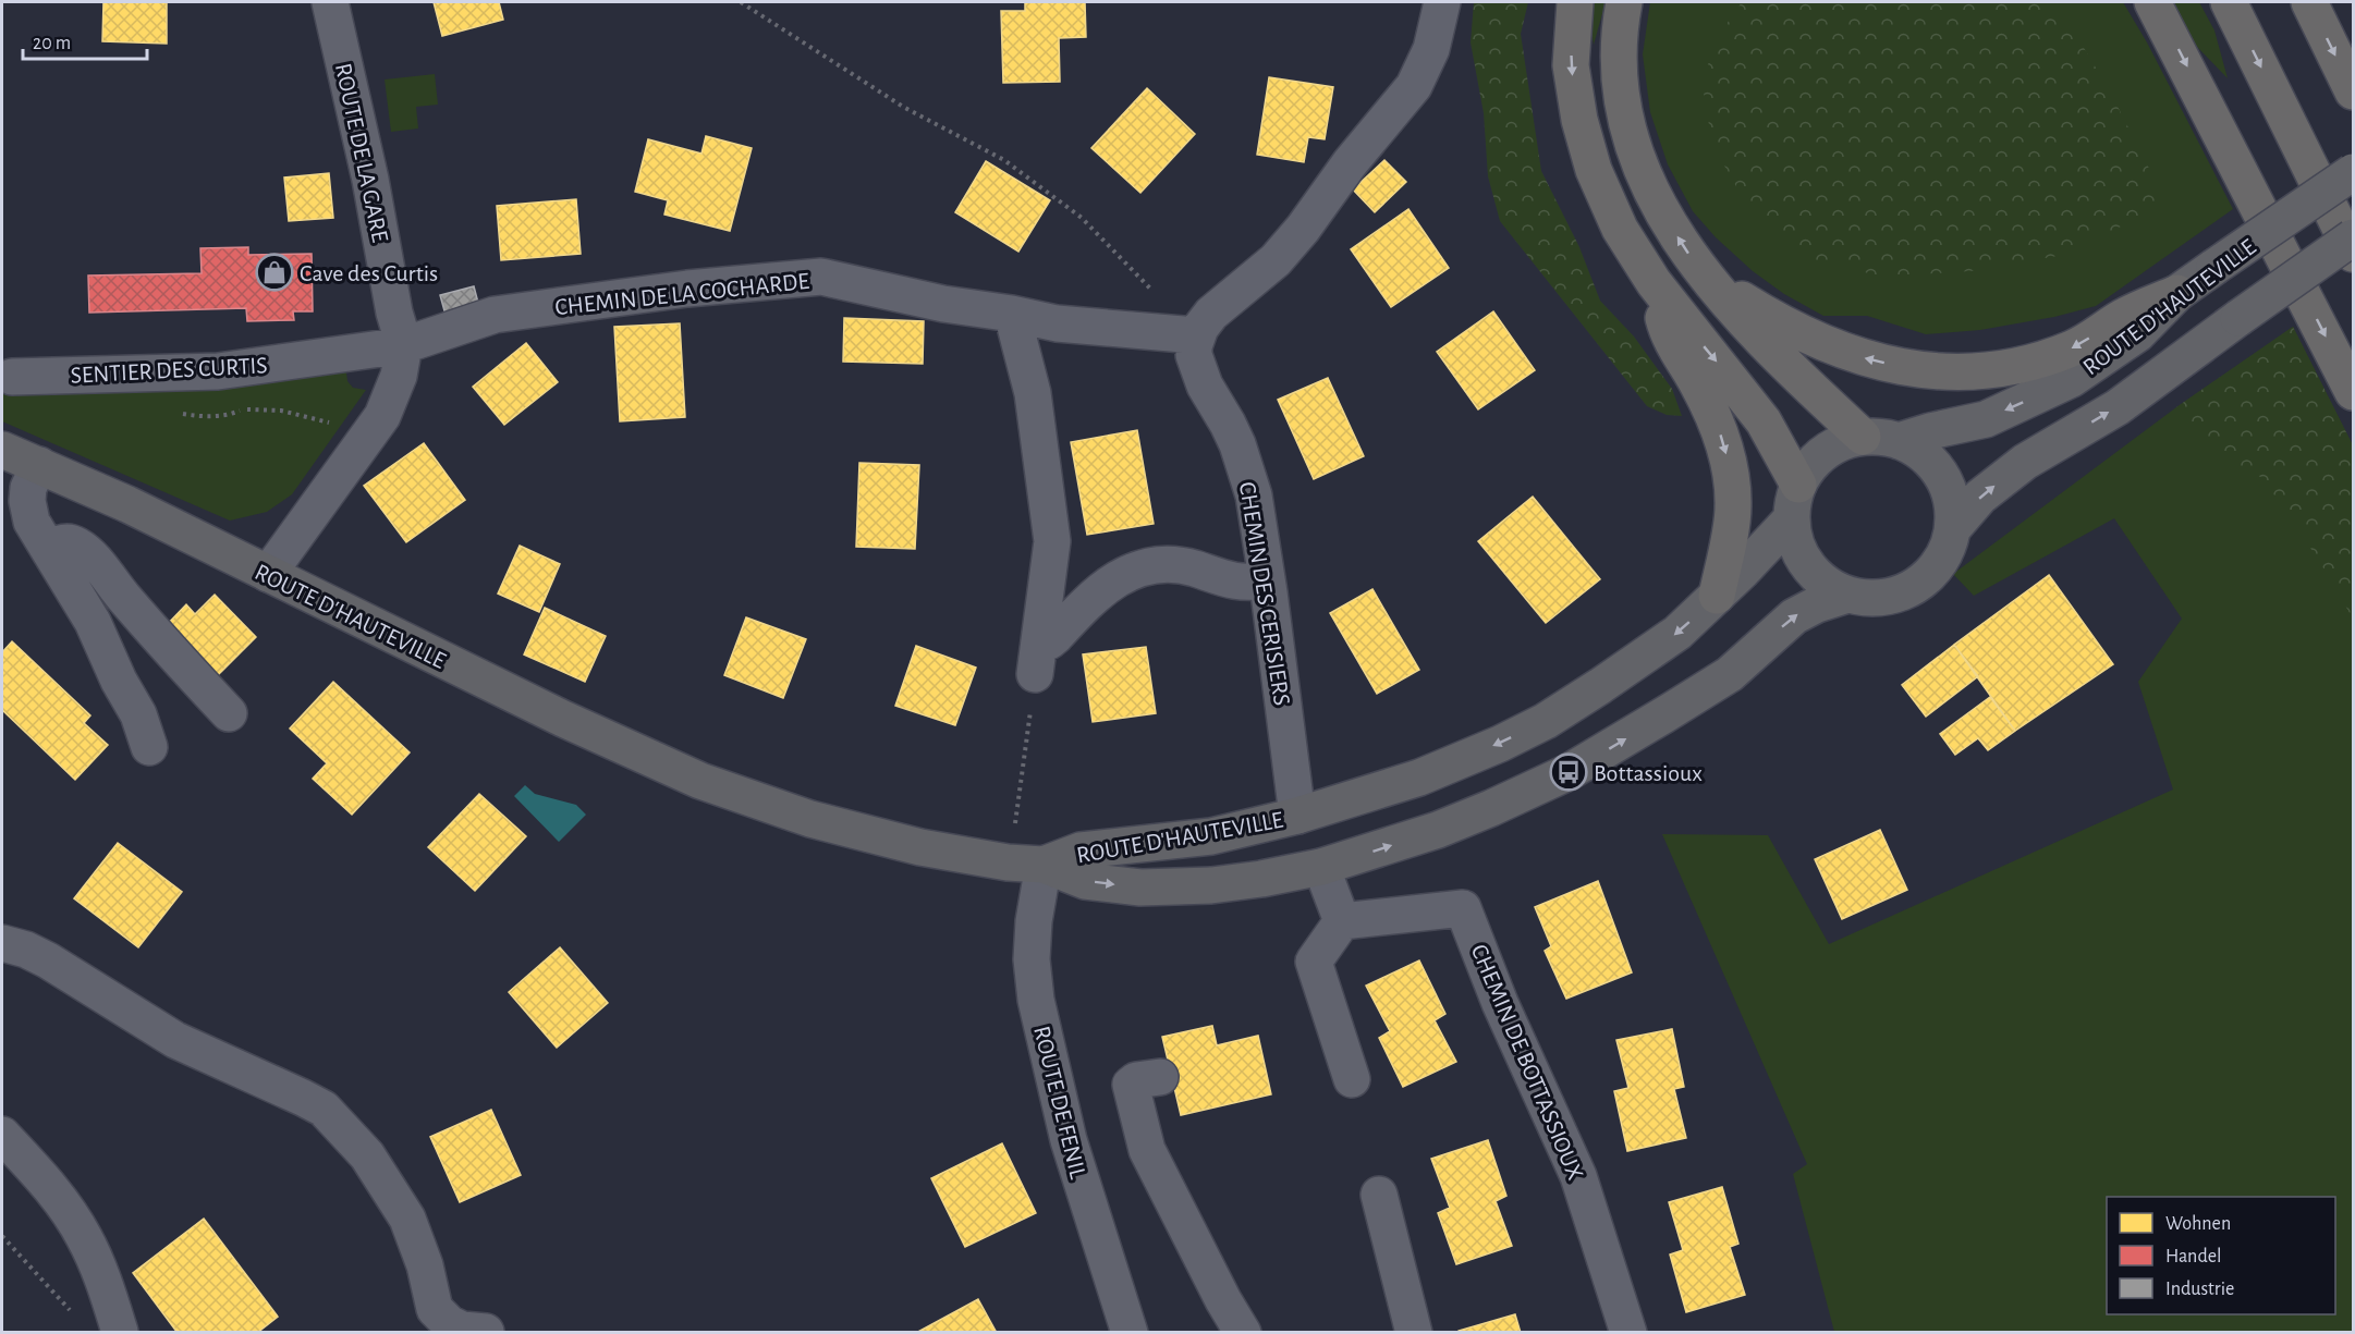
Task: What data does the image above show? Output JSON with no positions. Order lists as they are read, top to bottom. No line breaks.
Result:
{"streets":{"main road":["ROUTE D'HAUTEVILLE"],"street":["ROUTE DE LA GARE","CHEMIN DE LA COCHARDE","SENTIER DES CURTIS","CHEMIN DES CERISIERS","CHEMIN DE BOTTASSIOUX","ROUTE DE FENIL"]},"crossings":[["ROUTE DE LA GARE","CHEMIN DE LA COCHARDE"],["ROUTE DE LA GARE","ROUTE D'HAUTEVILLE"],["ROUTE DE LA GARE","SENTIER DES CURTIS"],["CHEMIN DE LA COCHARDE","SENTIER DES CURTIS"],["CHEMIN DE LA COCHARDE","CHEMIN DES CERISIERS"],["ROUTE D'HAUTEVILLE","CHEMIN DES CERISIERS"],["ROUTE D'HAUTEVILLE","ROUTE DE FENIL"]],"places":{"shop":["Cave des Curtis"],"bus stop":["Bottassioux"]},"legend":["Wohnen","Handel","Industrie"],"scale_bar":"20 m"}
